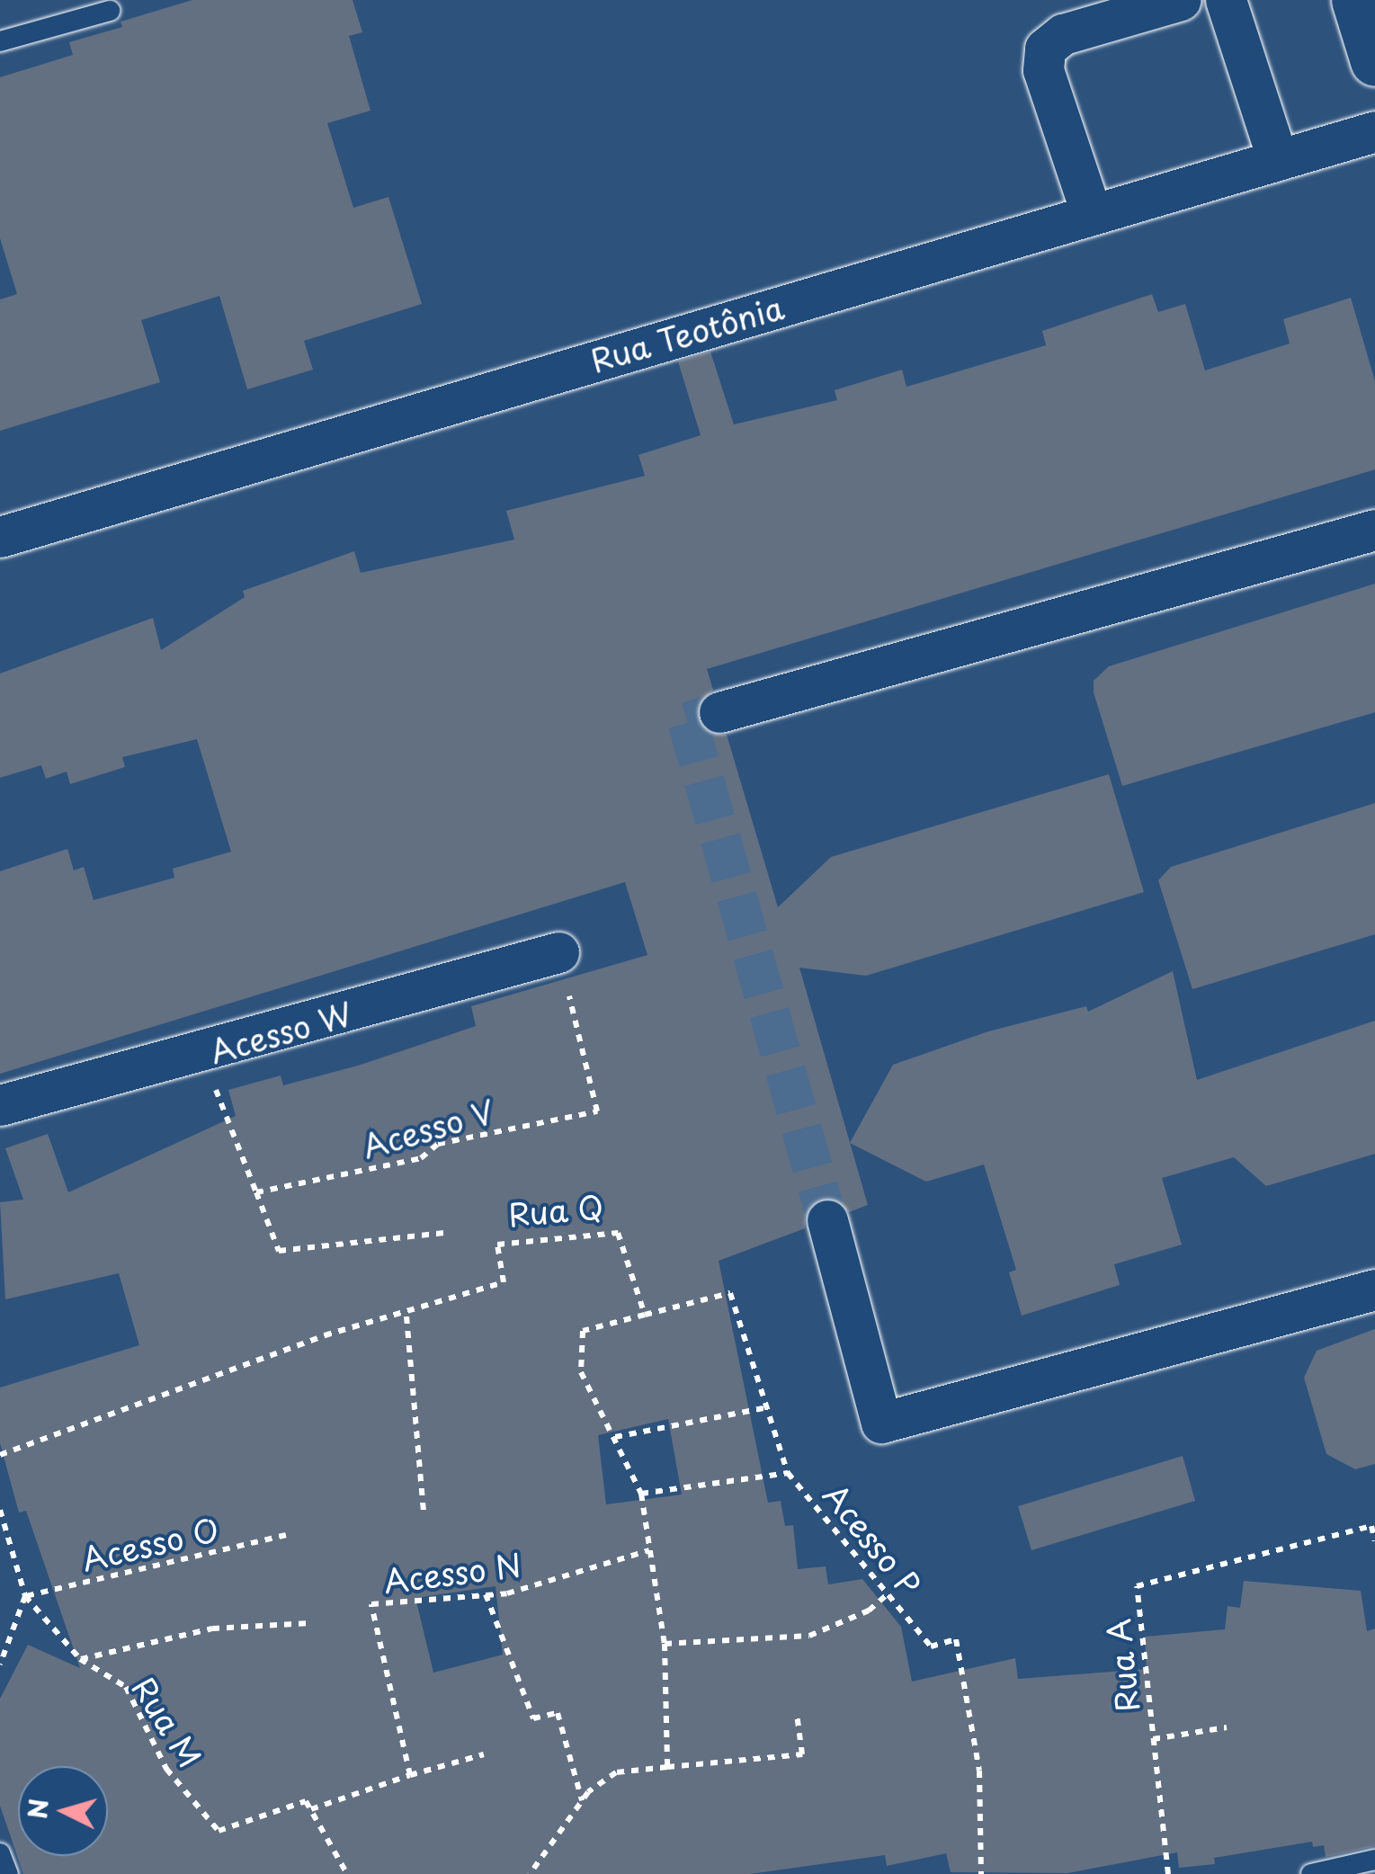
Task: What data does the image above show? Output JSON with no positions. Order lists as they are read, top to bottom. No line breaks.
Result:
{"streets":{"street":["Rua Teotônia","Acesso W"],"path":["Acesso V","Rua Q","Acesso P","Acesso O","Acesso N","Rua A","Rua M"]},"crossings":[["Acesso W","Acesso V"],["Rua Q","Acesso P"],["Acesso O","Rua M"]],"north":"left"}
